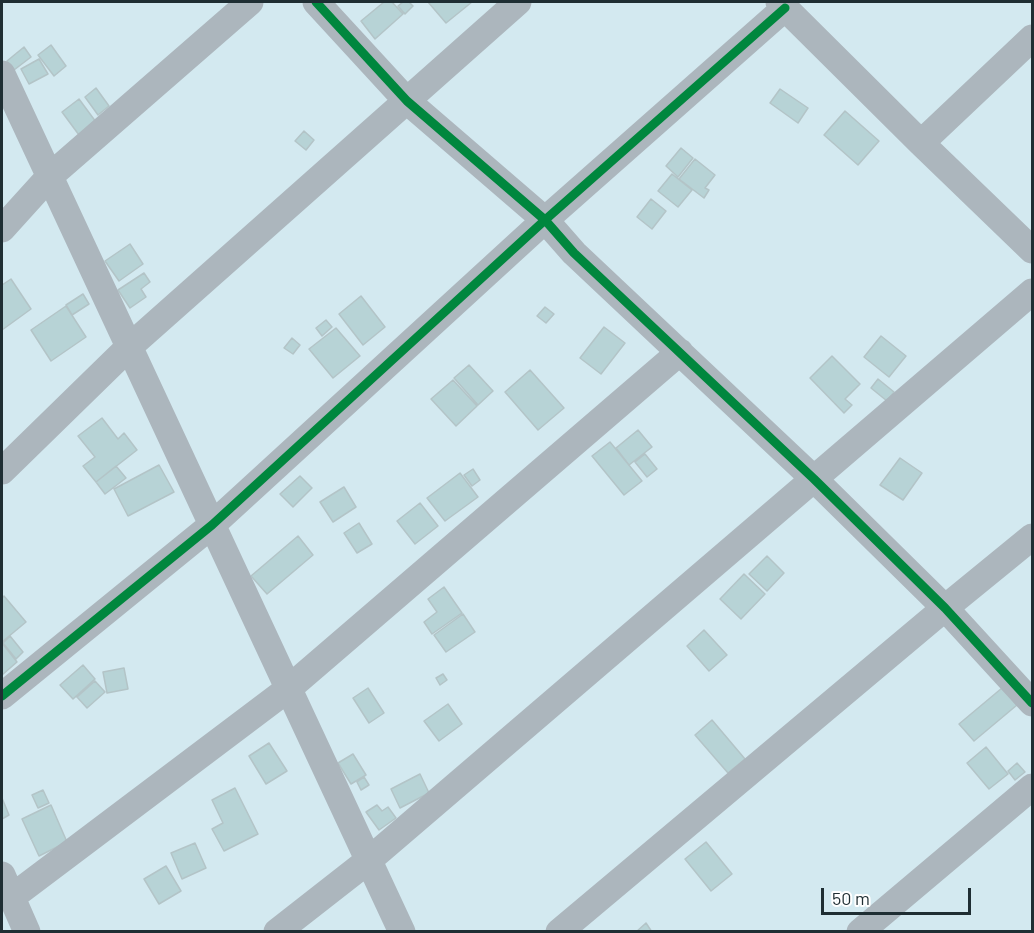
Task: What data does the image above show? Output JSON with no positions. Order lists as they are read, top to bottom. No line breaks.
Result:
{"scale_bar":"50 m"}
